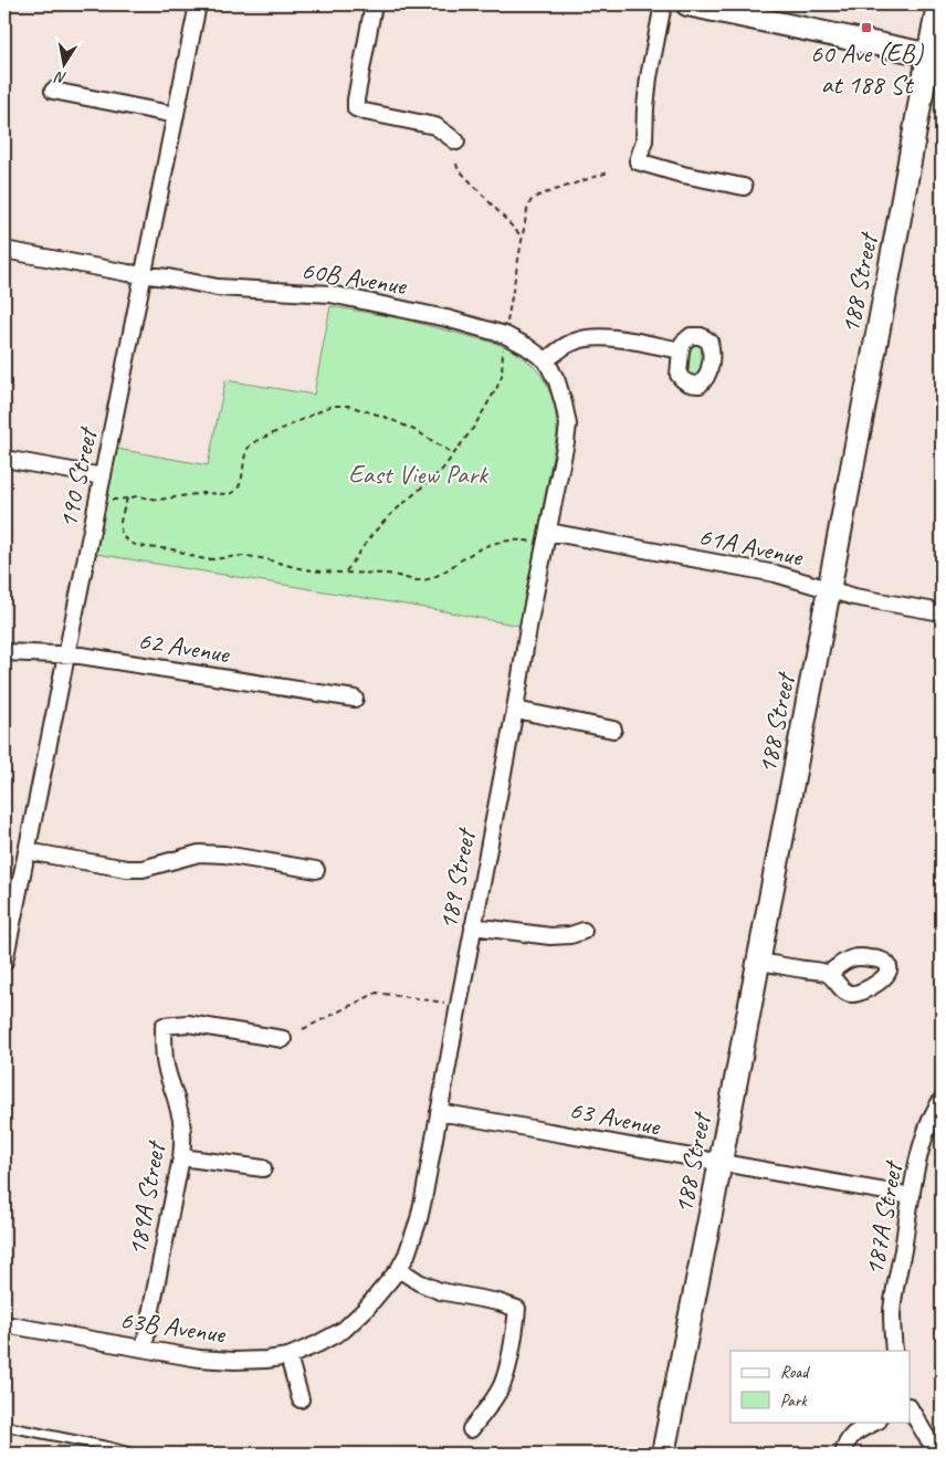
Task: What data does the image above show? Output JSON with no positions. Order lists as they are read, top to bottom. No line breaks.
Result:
{"streets":{"street":["60B Avenue","188 Street","190 Street","61A Avenue","62 Avenue","189 Street","63 Avenue","189A Street","187A Street","63B Avenue"]},"crossings":[["60B Avenue","190 Street"],["60B Avenue","189 Street"],["188 Street","61A Avenue"],["188 Street","63 Avenue"],["190 Street","62 Avenue"],["61A Avenue","189 Street"],["189 Street","63 Avenue"],["189 Street","63B Avenue"],["63 Avenue","187A Street"],["189A Street","63B Avenue"]],"parks":["East View Park"],"places":{"transit":["60 Ave (EB) at 188 St"]},"legend":["Road","Park"],"north":"bottom"}
